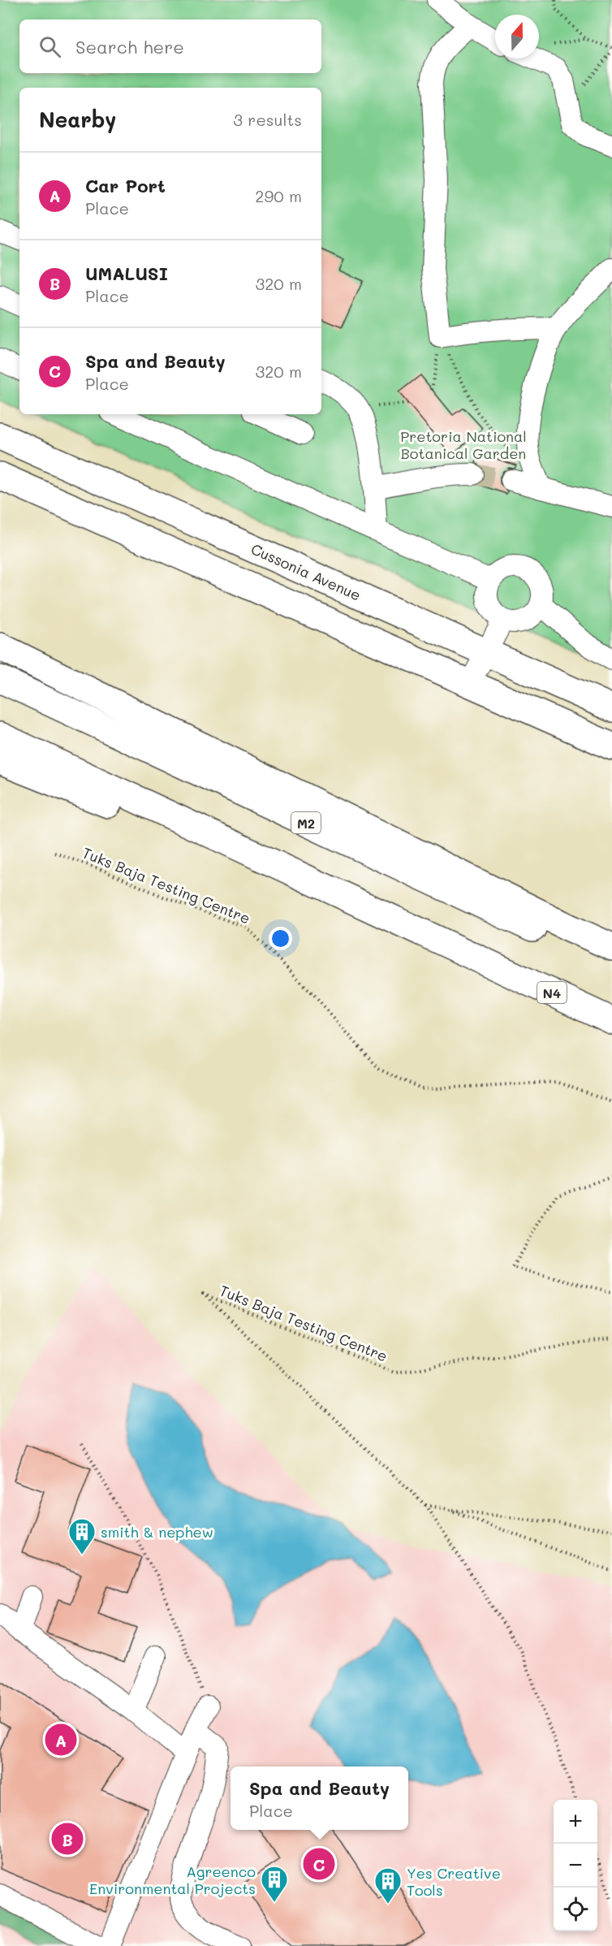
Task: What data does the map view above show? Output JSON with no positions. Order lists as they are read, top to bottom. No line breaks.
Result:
{"streets":{"main road":["Cussonia Avenue","M2","N4"],"path":["Tuks Baja Testing Centre"]},"parks":["Pretoria National Botanical Garden"],"places":{"building":["smith & nephew","Agreenco Environmental Projects","Yes Creative Tools"]},"north":"top","page":{"search":"Search here","heading":["Nearby","3 results"],"list":[{"mark":"A","name":"Car Port","note":"Place","value":"290 m"},{"mark":"B","name":"UMALUSI","note":"Place","value":"320 m"},{"mark":"C","name":"Spa and Beauty","note":"Place","value":"320 m"}],"pins":["A","B","C"],"popup":["Spa and Beauty","Place"],"map_buttons":["+","−"]}}
